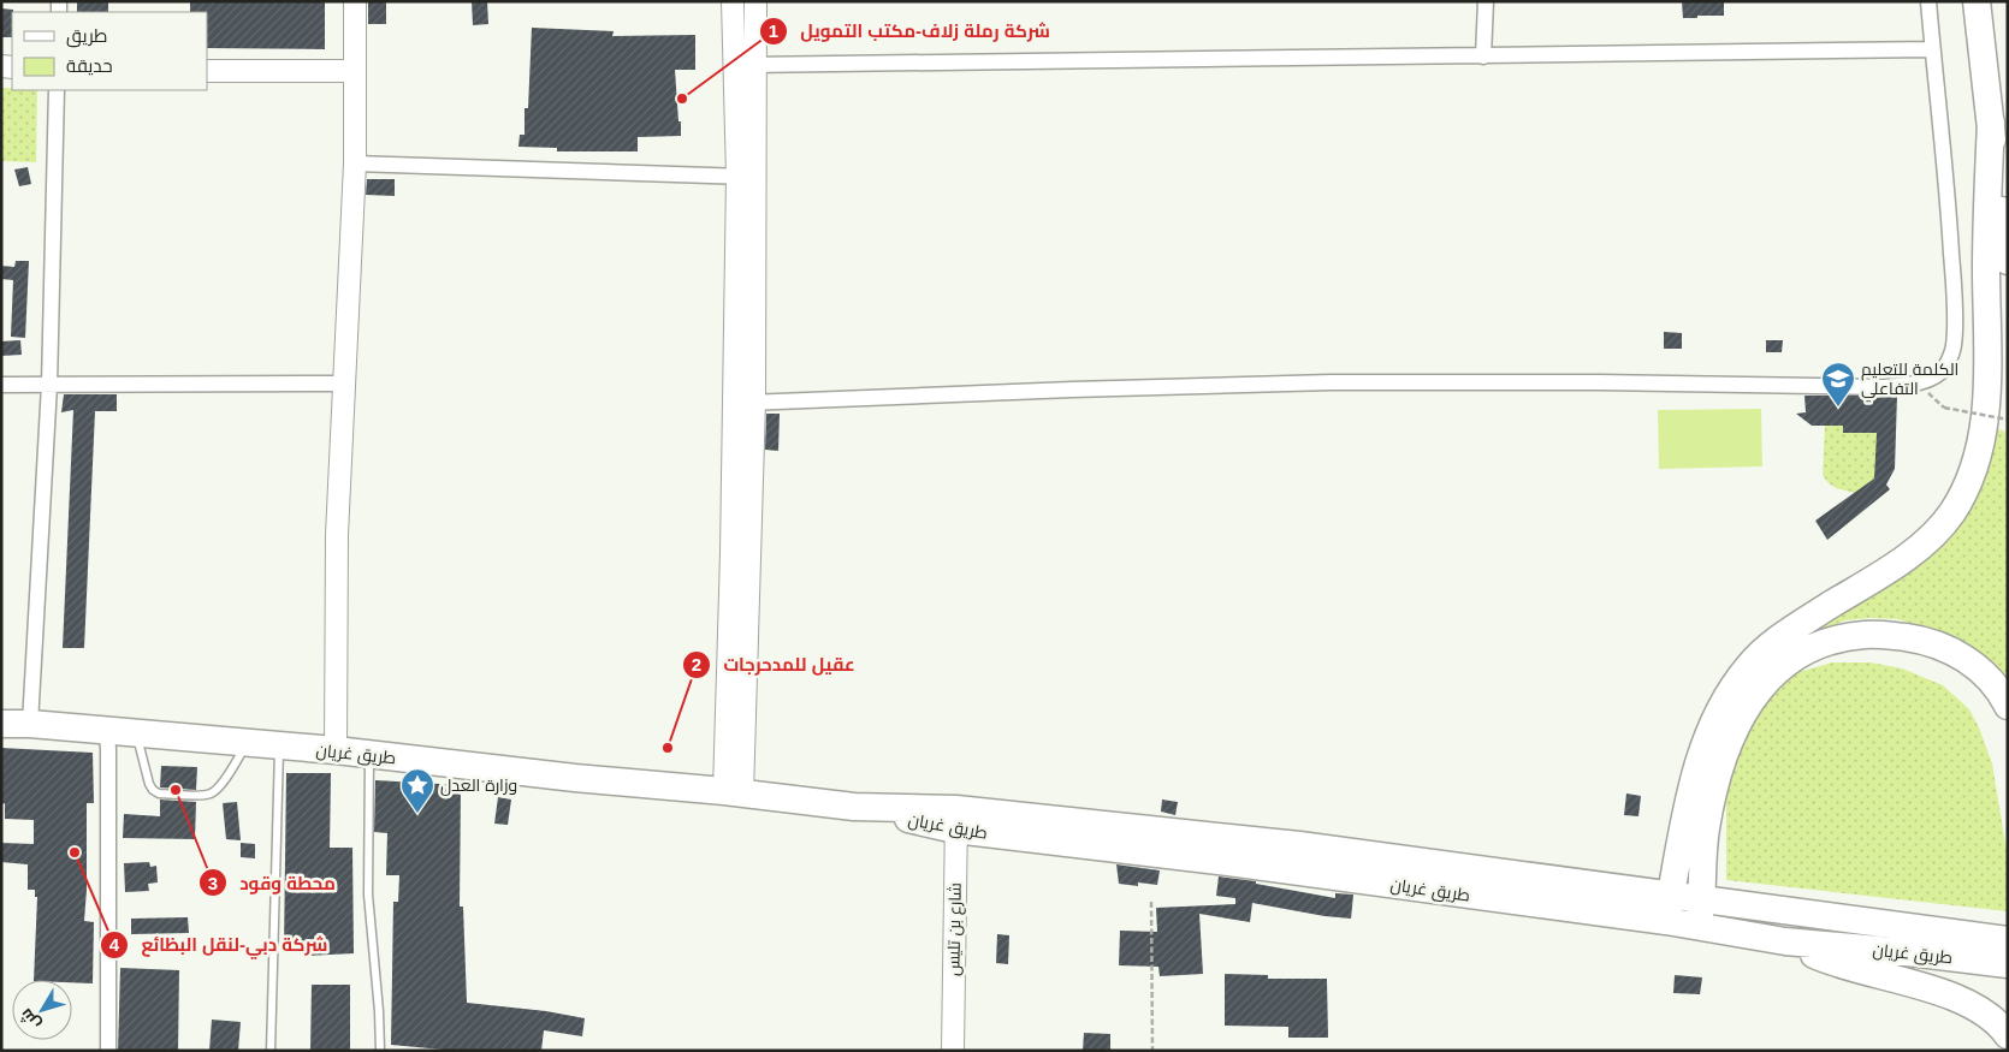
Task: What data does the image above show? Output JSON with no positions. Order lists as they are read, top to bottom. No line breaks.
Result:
{"streets":{"highway":["طريق غريان"],"street":["شارع بن تليس"]},"crossings":[["طريق غريان","شارع بن تليس"]],"places":{"other":["شركة رملة زلاف-مكتب التمويل","عقيل للمدحرجات","محطة وقود","شركة دبي-لنقل البظائع"],"school or university":["الكلمة للتعليم التفاعلي"],"place":["وزارة العدل"]},"legend":["طريق","حديقة"],"north":"bottom left"}
